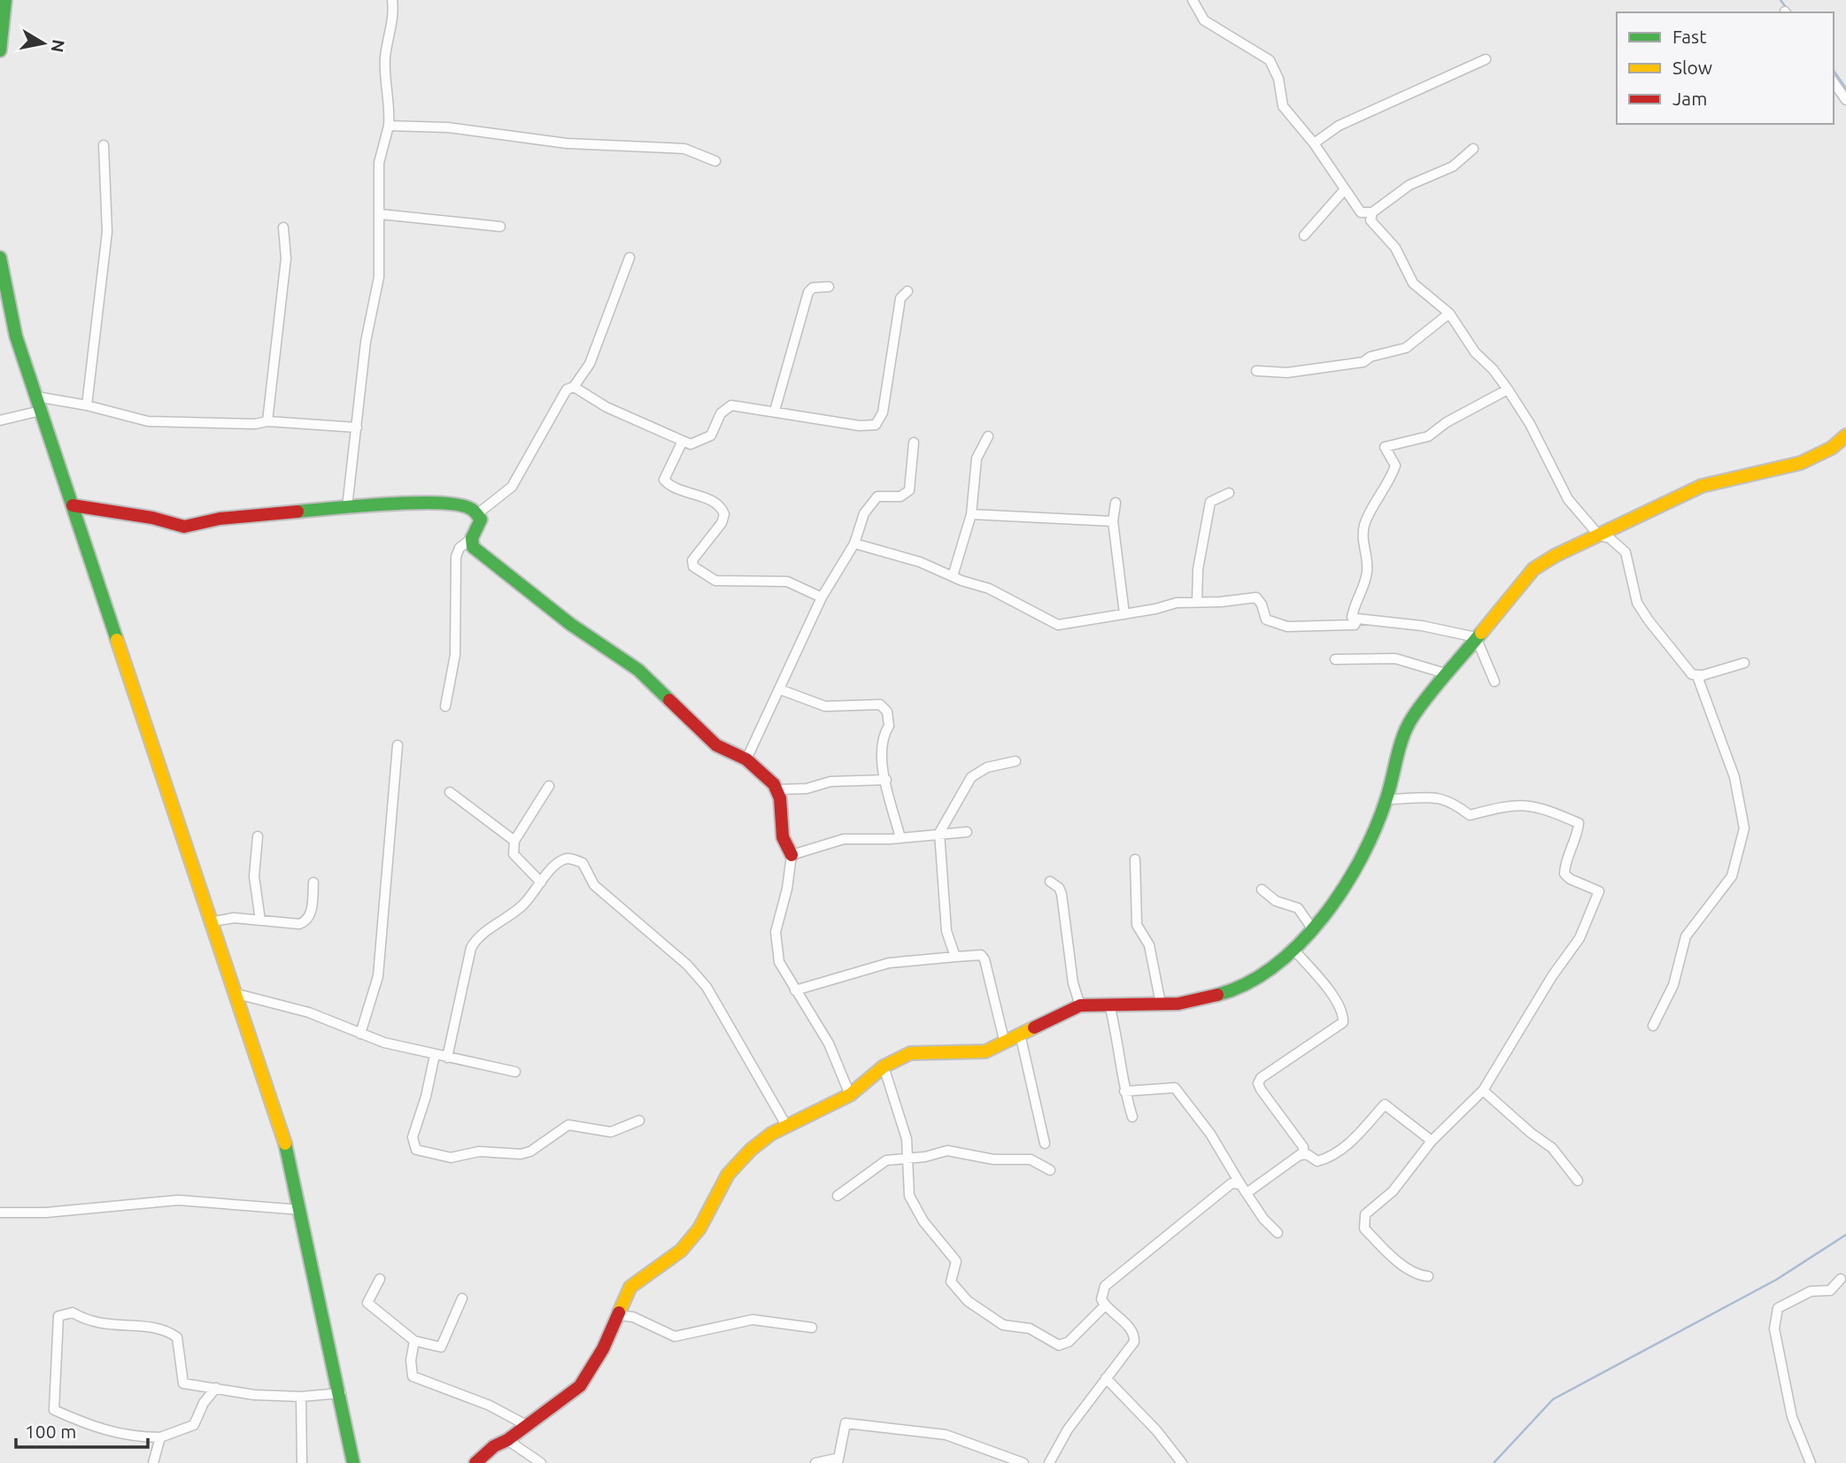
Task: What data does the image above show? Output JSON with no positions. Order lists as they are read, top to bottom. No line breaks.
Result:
{"legend":["Fast","Slow","Jam"],"scale_bar":"100 m","north":"right"}
